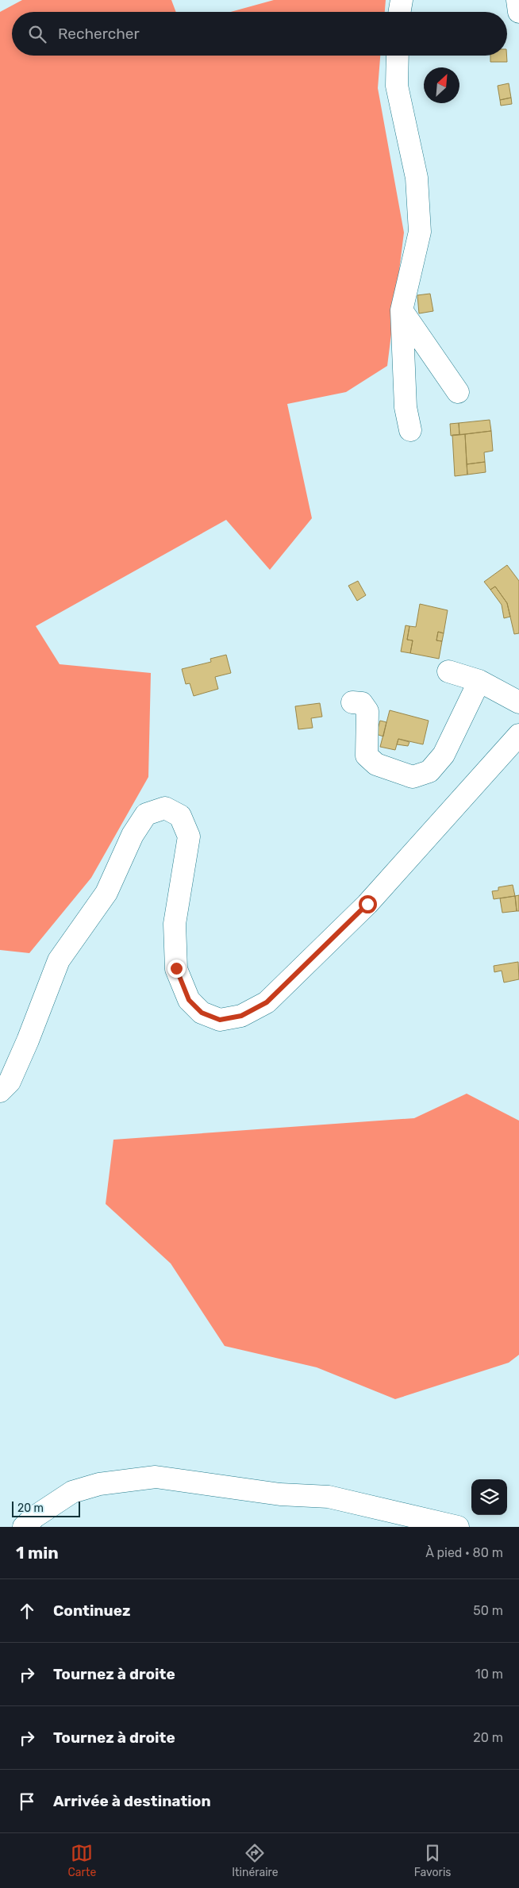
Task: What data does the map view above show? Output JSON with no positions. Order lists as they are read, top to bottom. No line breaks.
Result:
{"scale_bar":"20 m","north":"top right","page":{"search":"Rechercher","scale":"20 m","heading":["1 min","À pied · 80 m"],"list":[["Continuez","50 m"],["Tournez à droite","10 m"],["Tournez à droite","20 m"],"Arrivée à destination"],"nav":["Carte","Itinéraire","Favoris"]}}
